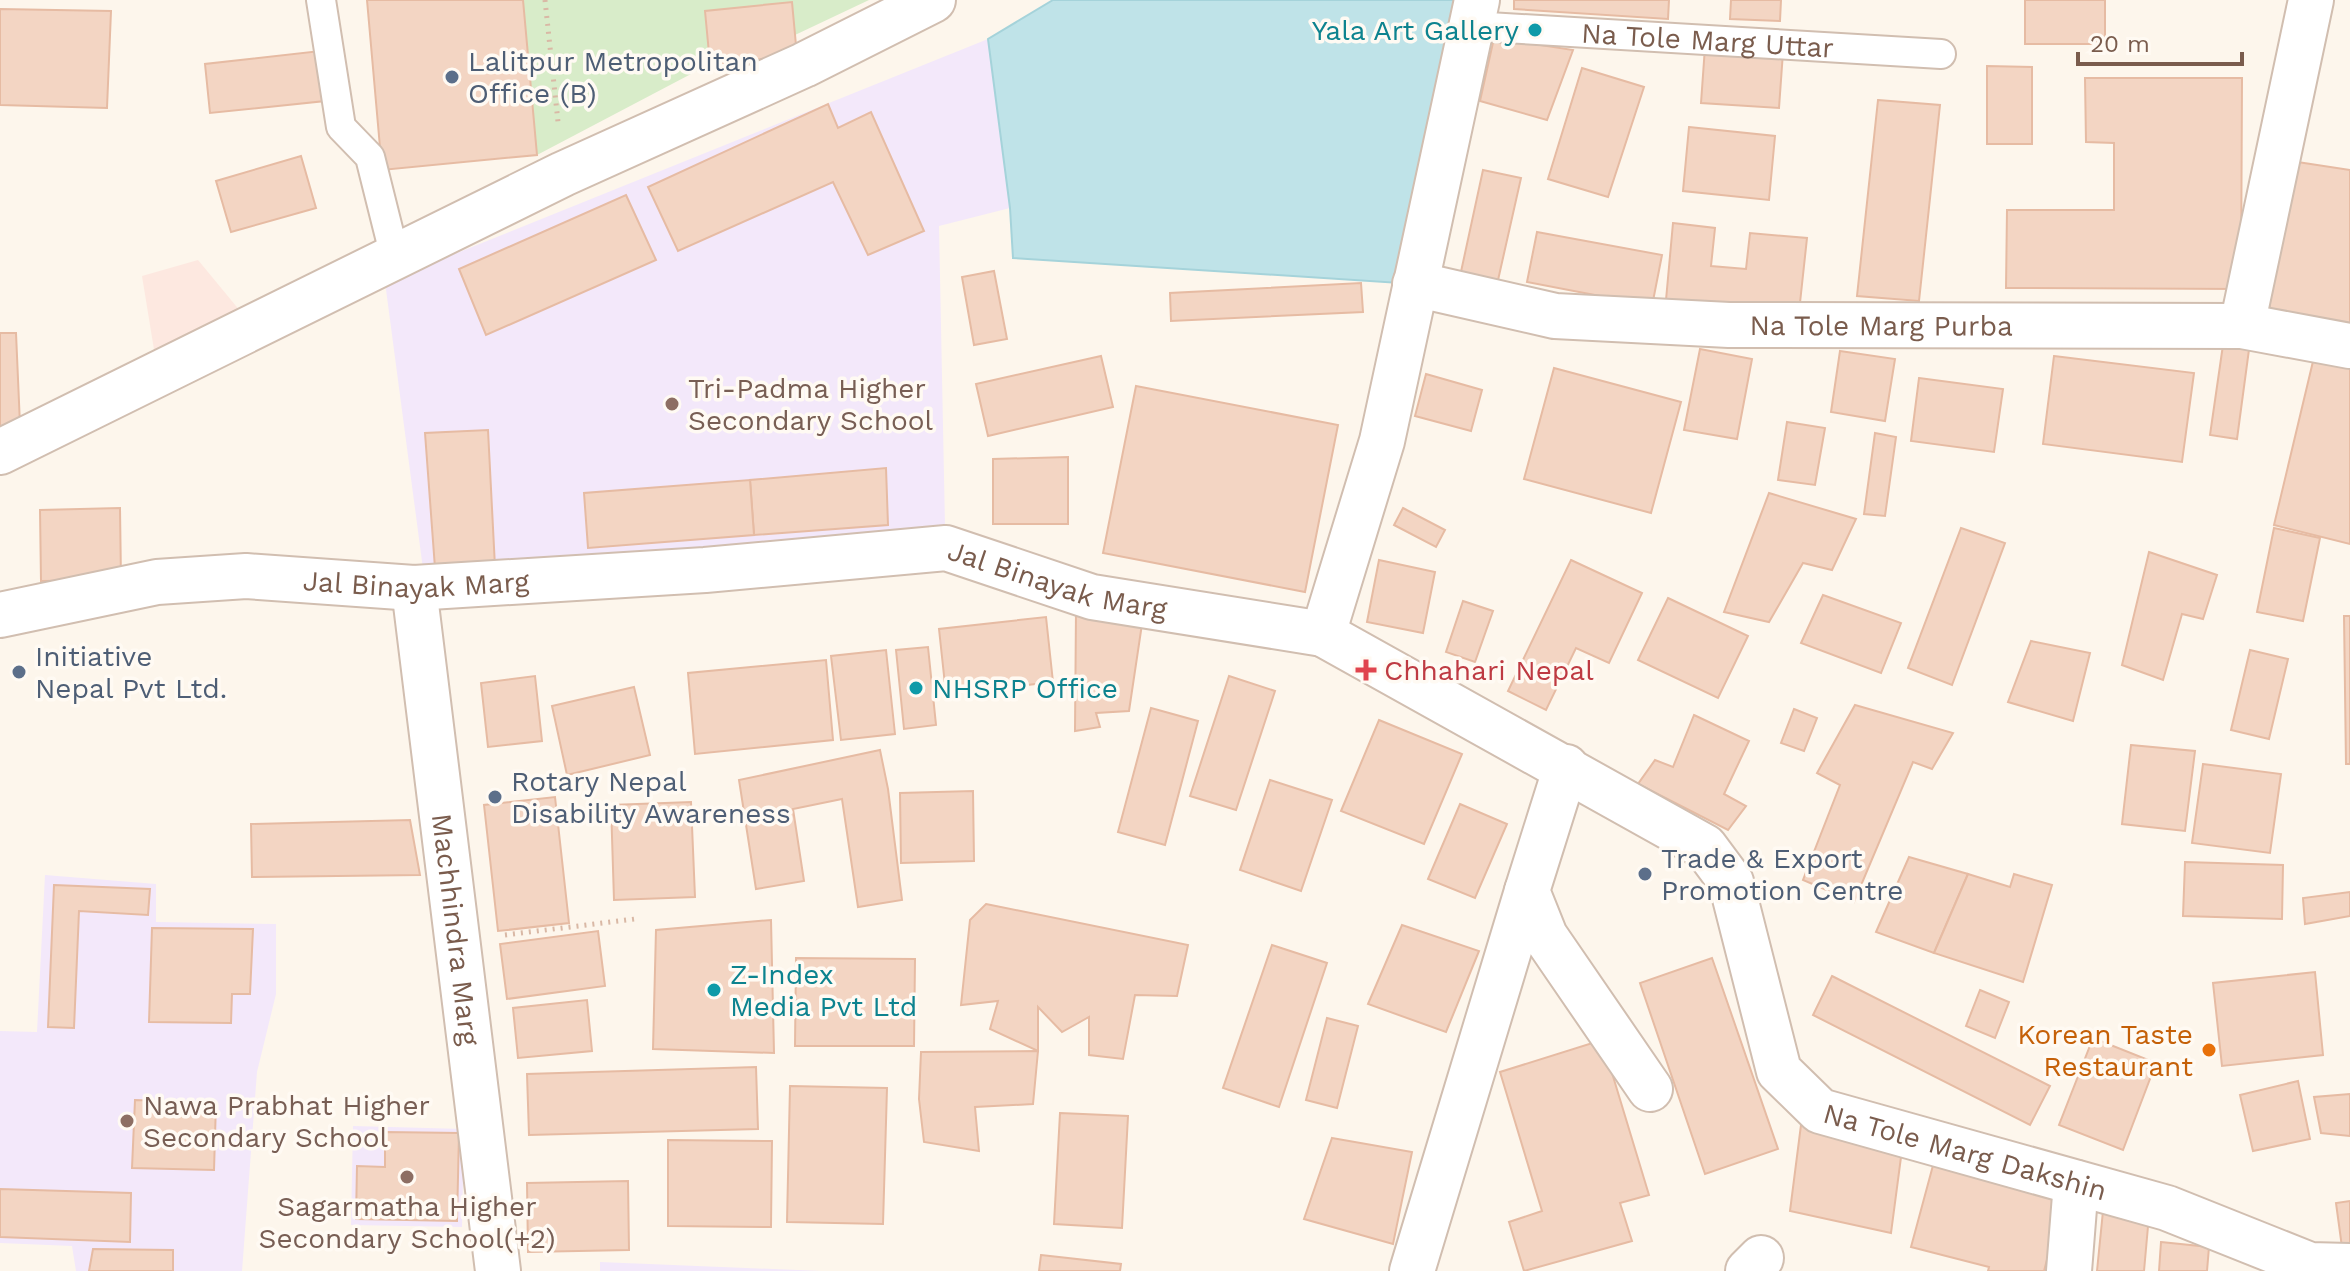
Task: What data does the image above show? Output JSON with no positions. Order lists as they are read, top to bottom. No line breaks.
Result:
{"streets":{"street":["Na Tole Marg Purba","Jal Binayak Marg","Machhindra Marg","Na Tole Marg Dakshin"],"lane":["Na Tole Marg Uttar"]},"crossings":[["Jal Binayak Marg","Machhindra Marg"],["Jal Binayak Marg","Na Tole Marg Dakshin"]],"places":{"other":["Yala Art Gallery","Lalitpur Metropolitan Office (B)","Tri-Padma Higher Secondary School","Initiative Nepal Pvt Ltd.","NHSRP Office","Rotary Nepal Disability Awareness","Trade & Export Promotion Centre","Z-Index Media Pvt Ltd","Korean Taste Restaurant","Nawa Prabhat Higher Secondary School","Sagarmatha Higher Secondary School(+2)"],"health":["Chhahari Nepal"]},"scale_bar":"20 m"}
